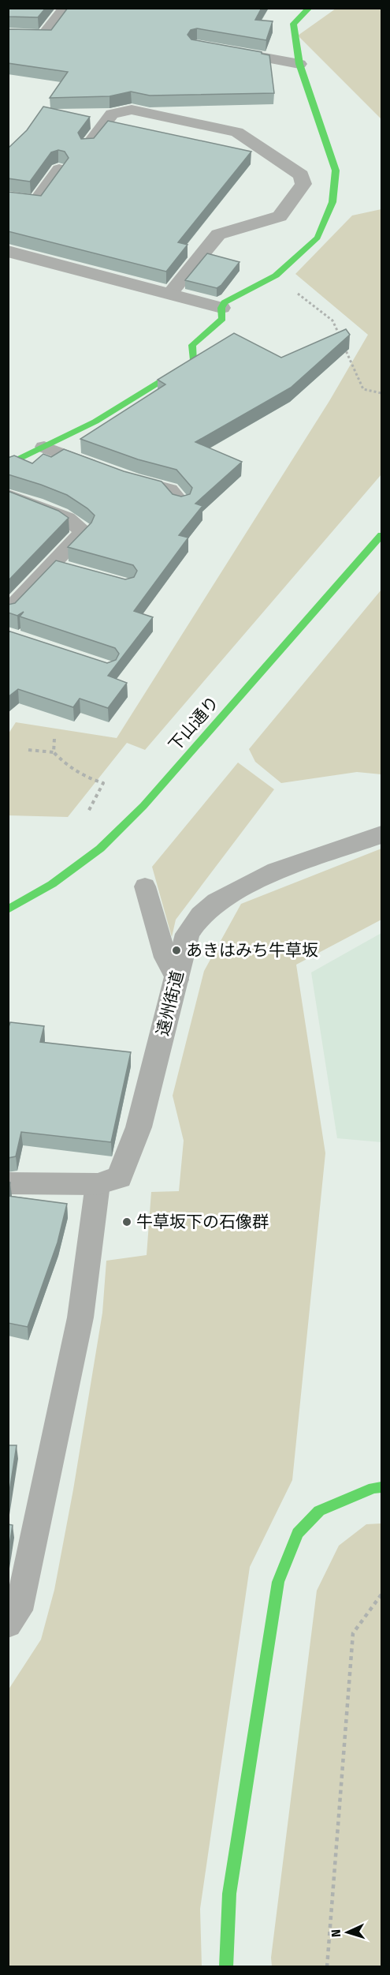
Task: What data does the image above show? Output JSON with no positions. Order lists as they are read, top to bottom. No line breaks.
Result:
{"streets":{"street":["下山通り","遠州街道"]},"places":["あきはみち牛草坂","牛草坂下の石像群"],"north":"left"}
